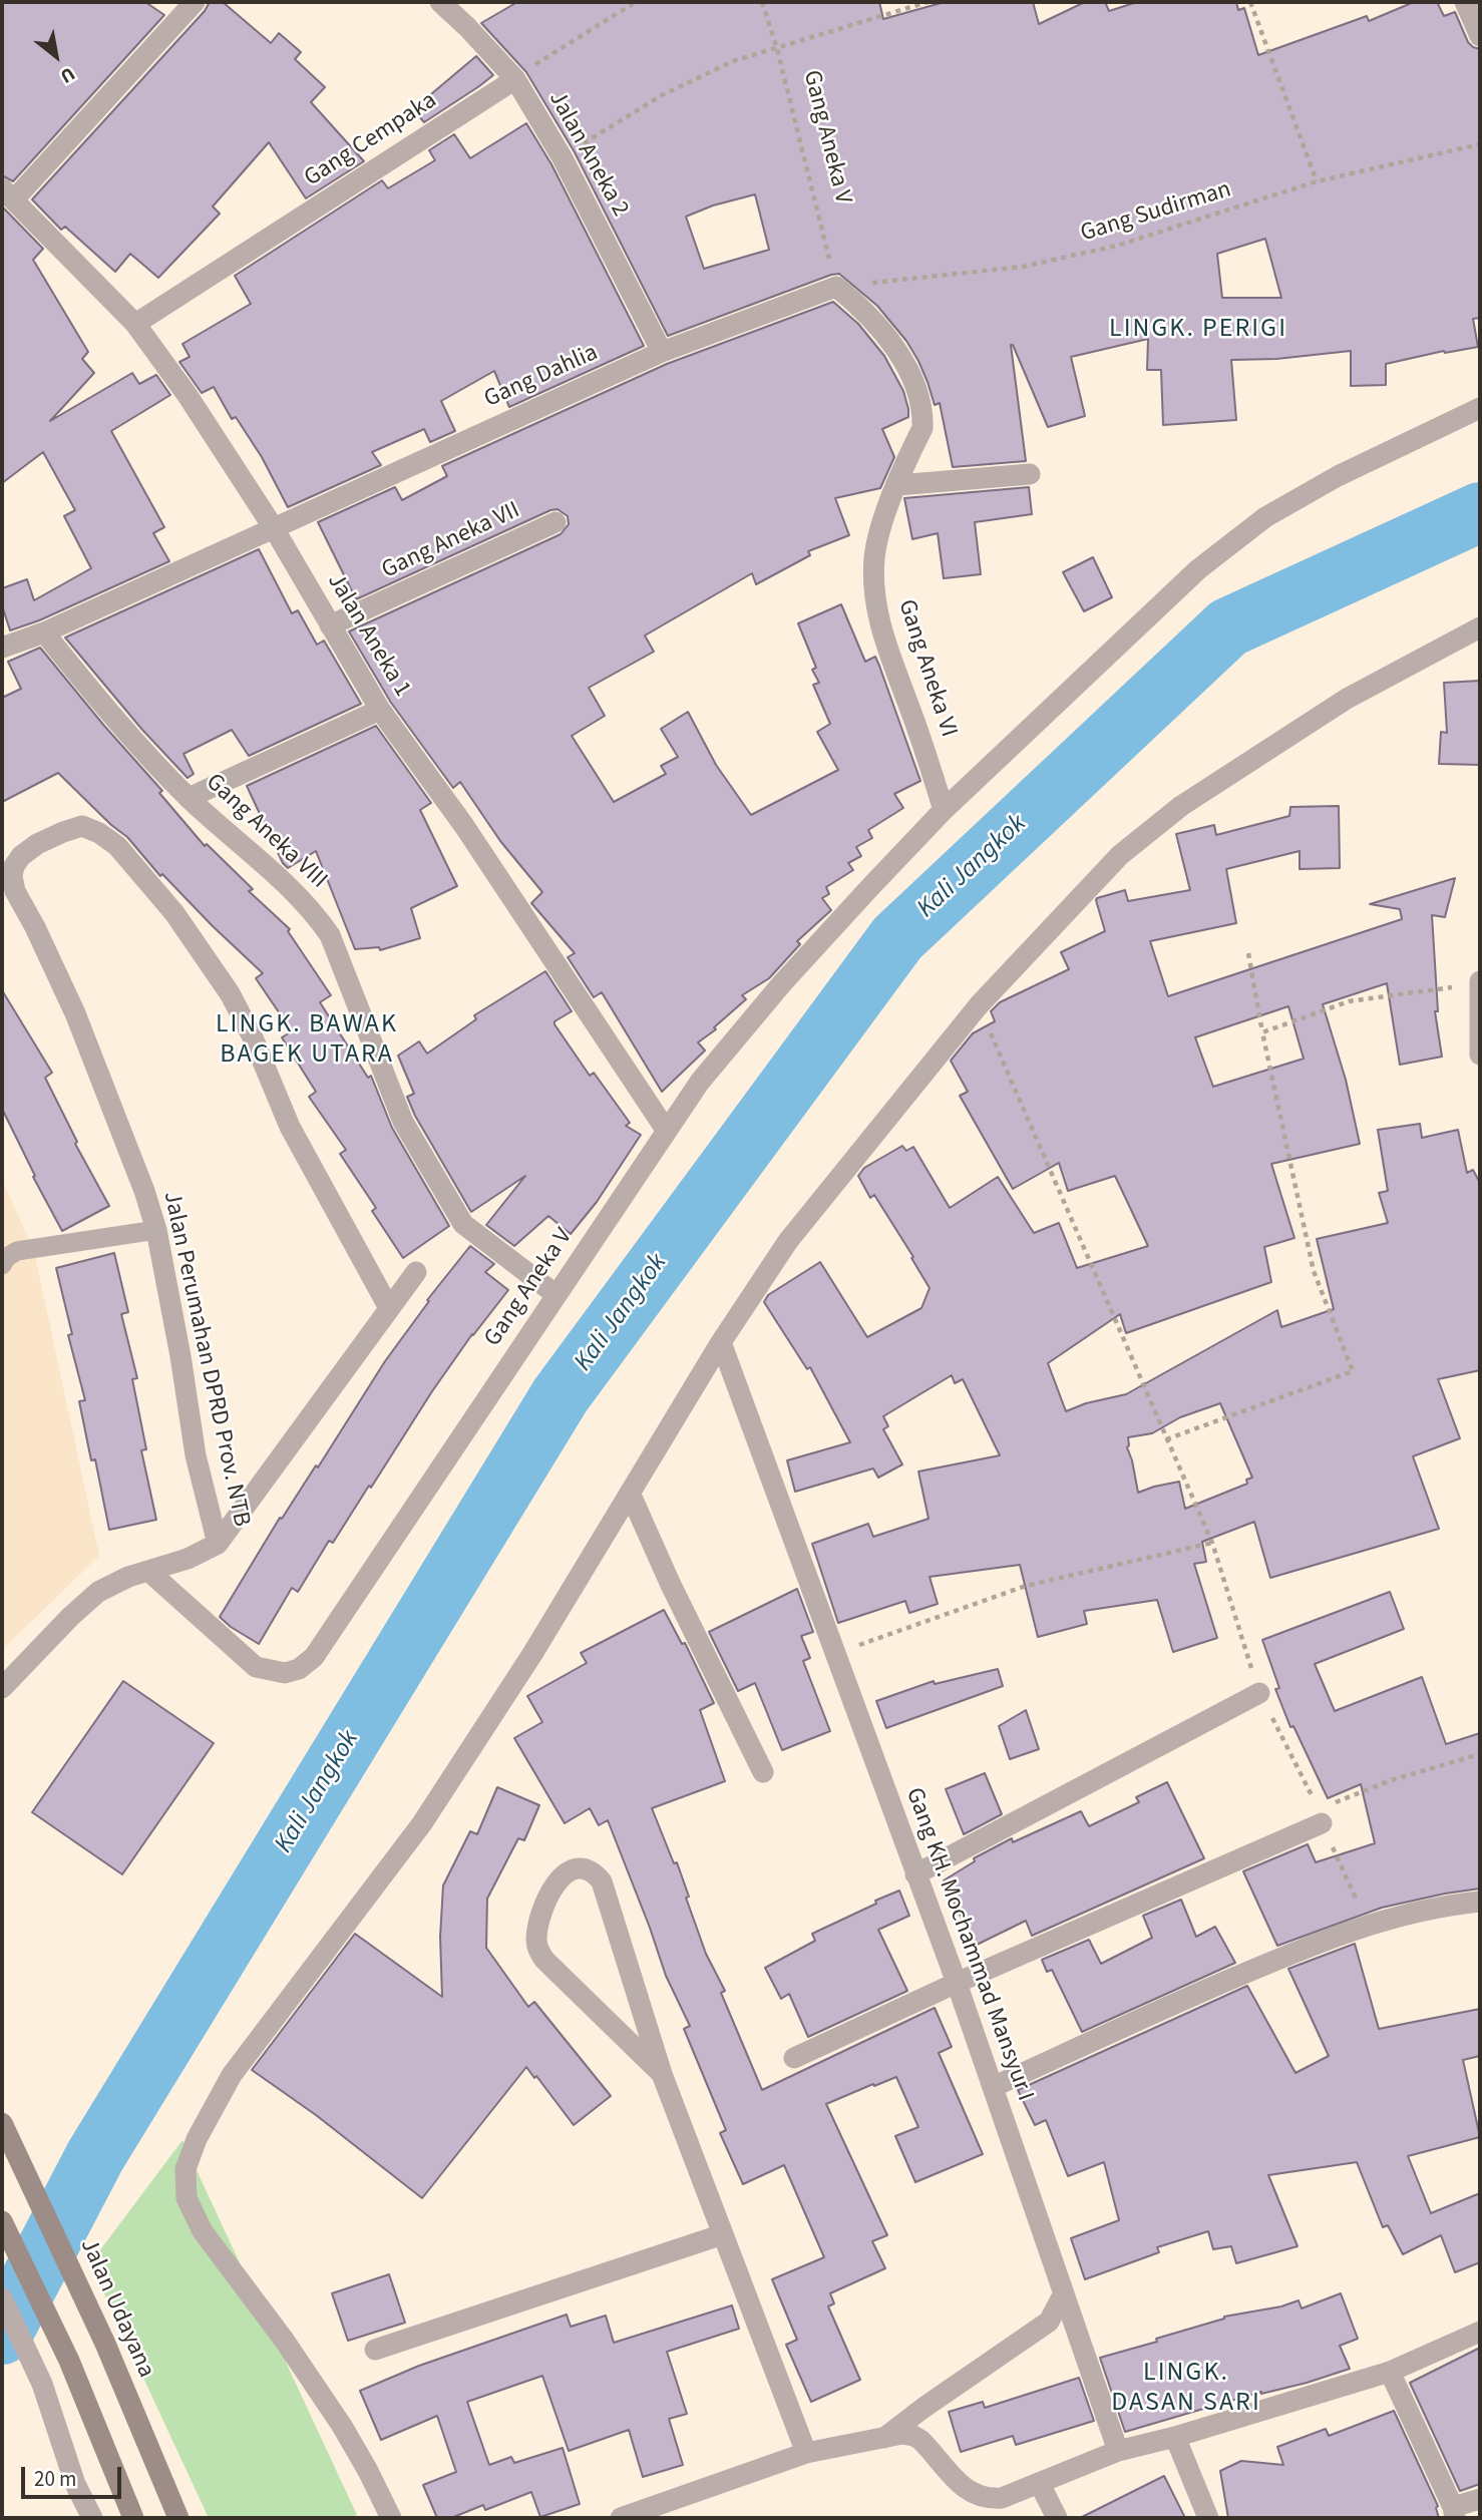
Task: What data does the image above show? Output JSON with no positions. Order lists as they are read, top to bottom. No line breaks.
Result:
{"streets":{"main road":["Jalan Udayana"],"street":["Gang Aneka V","Gang Cempaka","Jalan Aneka 2","Gang Dahlia","Gang Aneka VII","Jalan Aneka 1","Gang Aneka VI","Gang Aneka VIII","Jalan Perumahan DPRD Prov. NTB","Gang KH. Mochammad Mansyur I"],"path":["Gang Sudirman"]},"crossings":[["Gang Aneka V","Gang Sudirman"],["Gang Aneka V","Gang Dahlia"],["Gang Aneka V","Jalan Aneka 1"],["Gang Aneka V","Gang Aneka VI"],["Gang Aneka V","Gang Aneka VIII"],["Gang Cempaka","Jalan Aneka 2"],["Gang Cempaka","Jalan Aneka 1"],["Jalan Aneka 2","Gang Dahlia"],["Gang Sudirman","Gang Dahlia"],["Gang Sudirman","Gang Aneka VI"],["Gang Dahlia","Jalan Aneka 1"],["Gang Dahlia","Gang Aneka VI"],["Gang Dahlia","Gang Aneka VIII"],["Gang Aneka VII","Jalan Aneka 1"]],"districts":["LINGK. PERIGI","LINGK. BAWAK BAGEK UTARA","LINGK. DASAN SARI"],"water":["Kali Jangkok"],"scale_bar":"20 m","north":"bottom right"}
